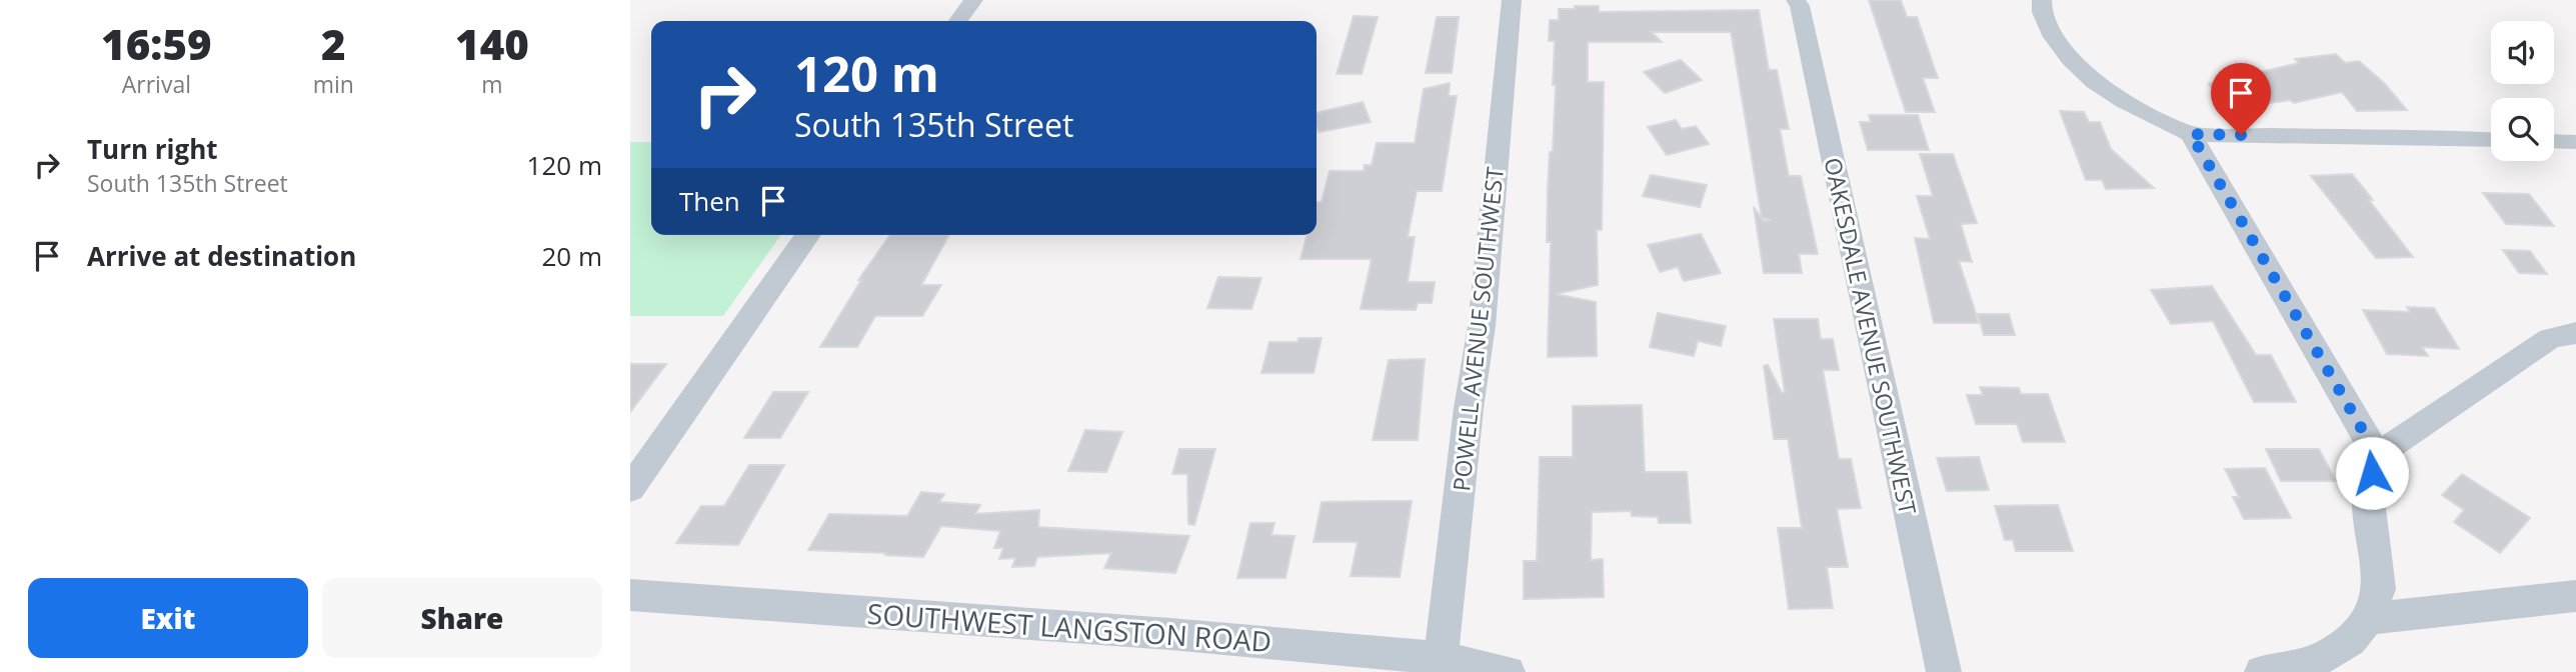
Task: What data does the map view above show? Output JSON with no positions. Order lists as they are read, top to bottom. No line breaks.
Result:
{"streets":{"street":["POWELL AVENUE SOUTHWEST","OAKESDALE AVENUE SOUTHWEST","SOUTHWEST LANGSTON ROAD"]},"crossings":[["POWELL AVENUE SOUTHWEST","SOUTHWEST LANGSTON ROAD"]],"page":{"eta":["16:59","Arrival","2","min","140","m"],"turn":["120 m","South 135th Street"],"list":[{"name":"Turn right","note":"South 135th Street","value":"120 m"},{"name":"Arrive at destination","value":"20 m"}],"then":"Then","buttons":["Exit","Share"]}}
